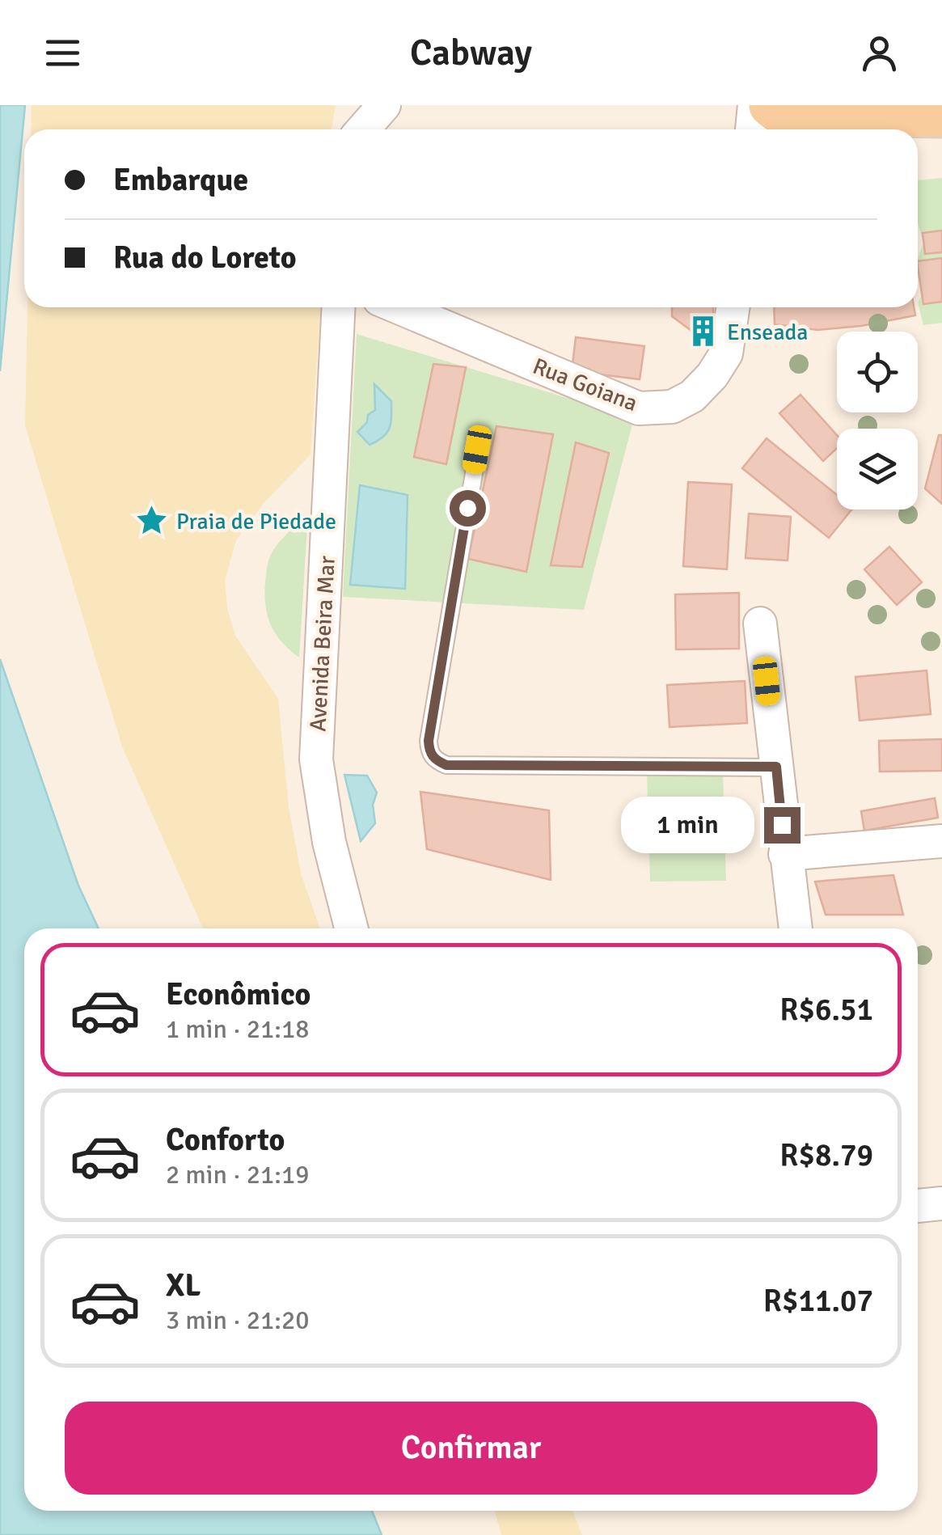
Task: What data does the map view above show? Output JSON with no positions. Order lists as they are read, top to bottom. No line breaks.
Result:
{"streets":{"street":["Rua Goiana","Avenida Beira Mar"]},"places":{"building":["Enseada"],"place":["Praia de Piedade"]},"page":{"header":"Cabway","banner":["Embarque","Rua do Loreto"],"bubble":"1 min","list":[{"name":"Econômico","note":"1 min · 21:18","value":"R$6.51"},{"name":"Conforto","note":"2 min · 21:19","value":"R$8.79"},{"name":"XL","note":"3 min · 21:20","value":"R$11.07"}],"buttons":"Confirmar"}}
